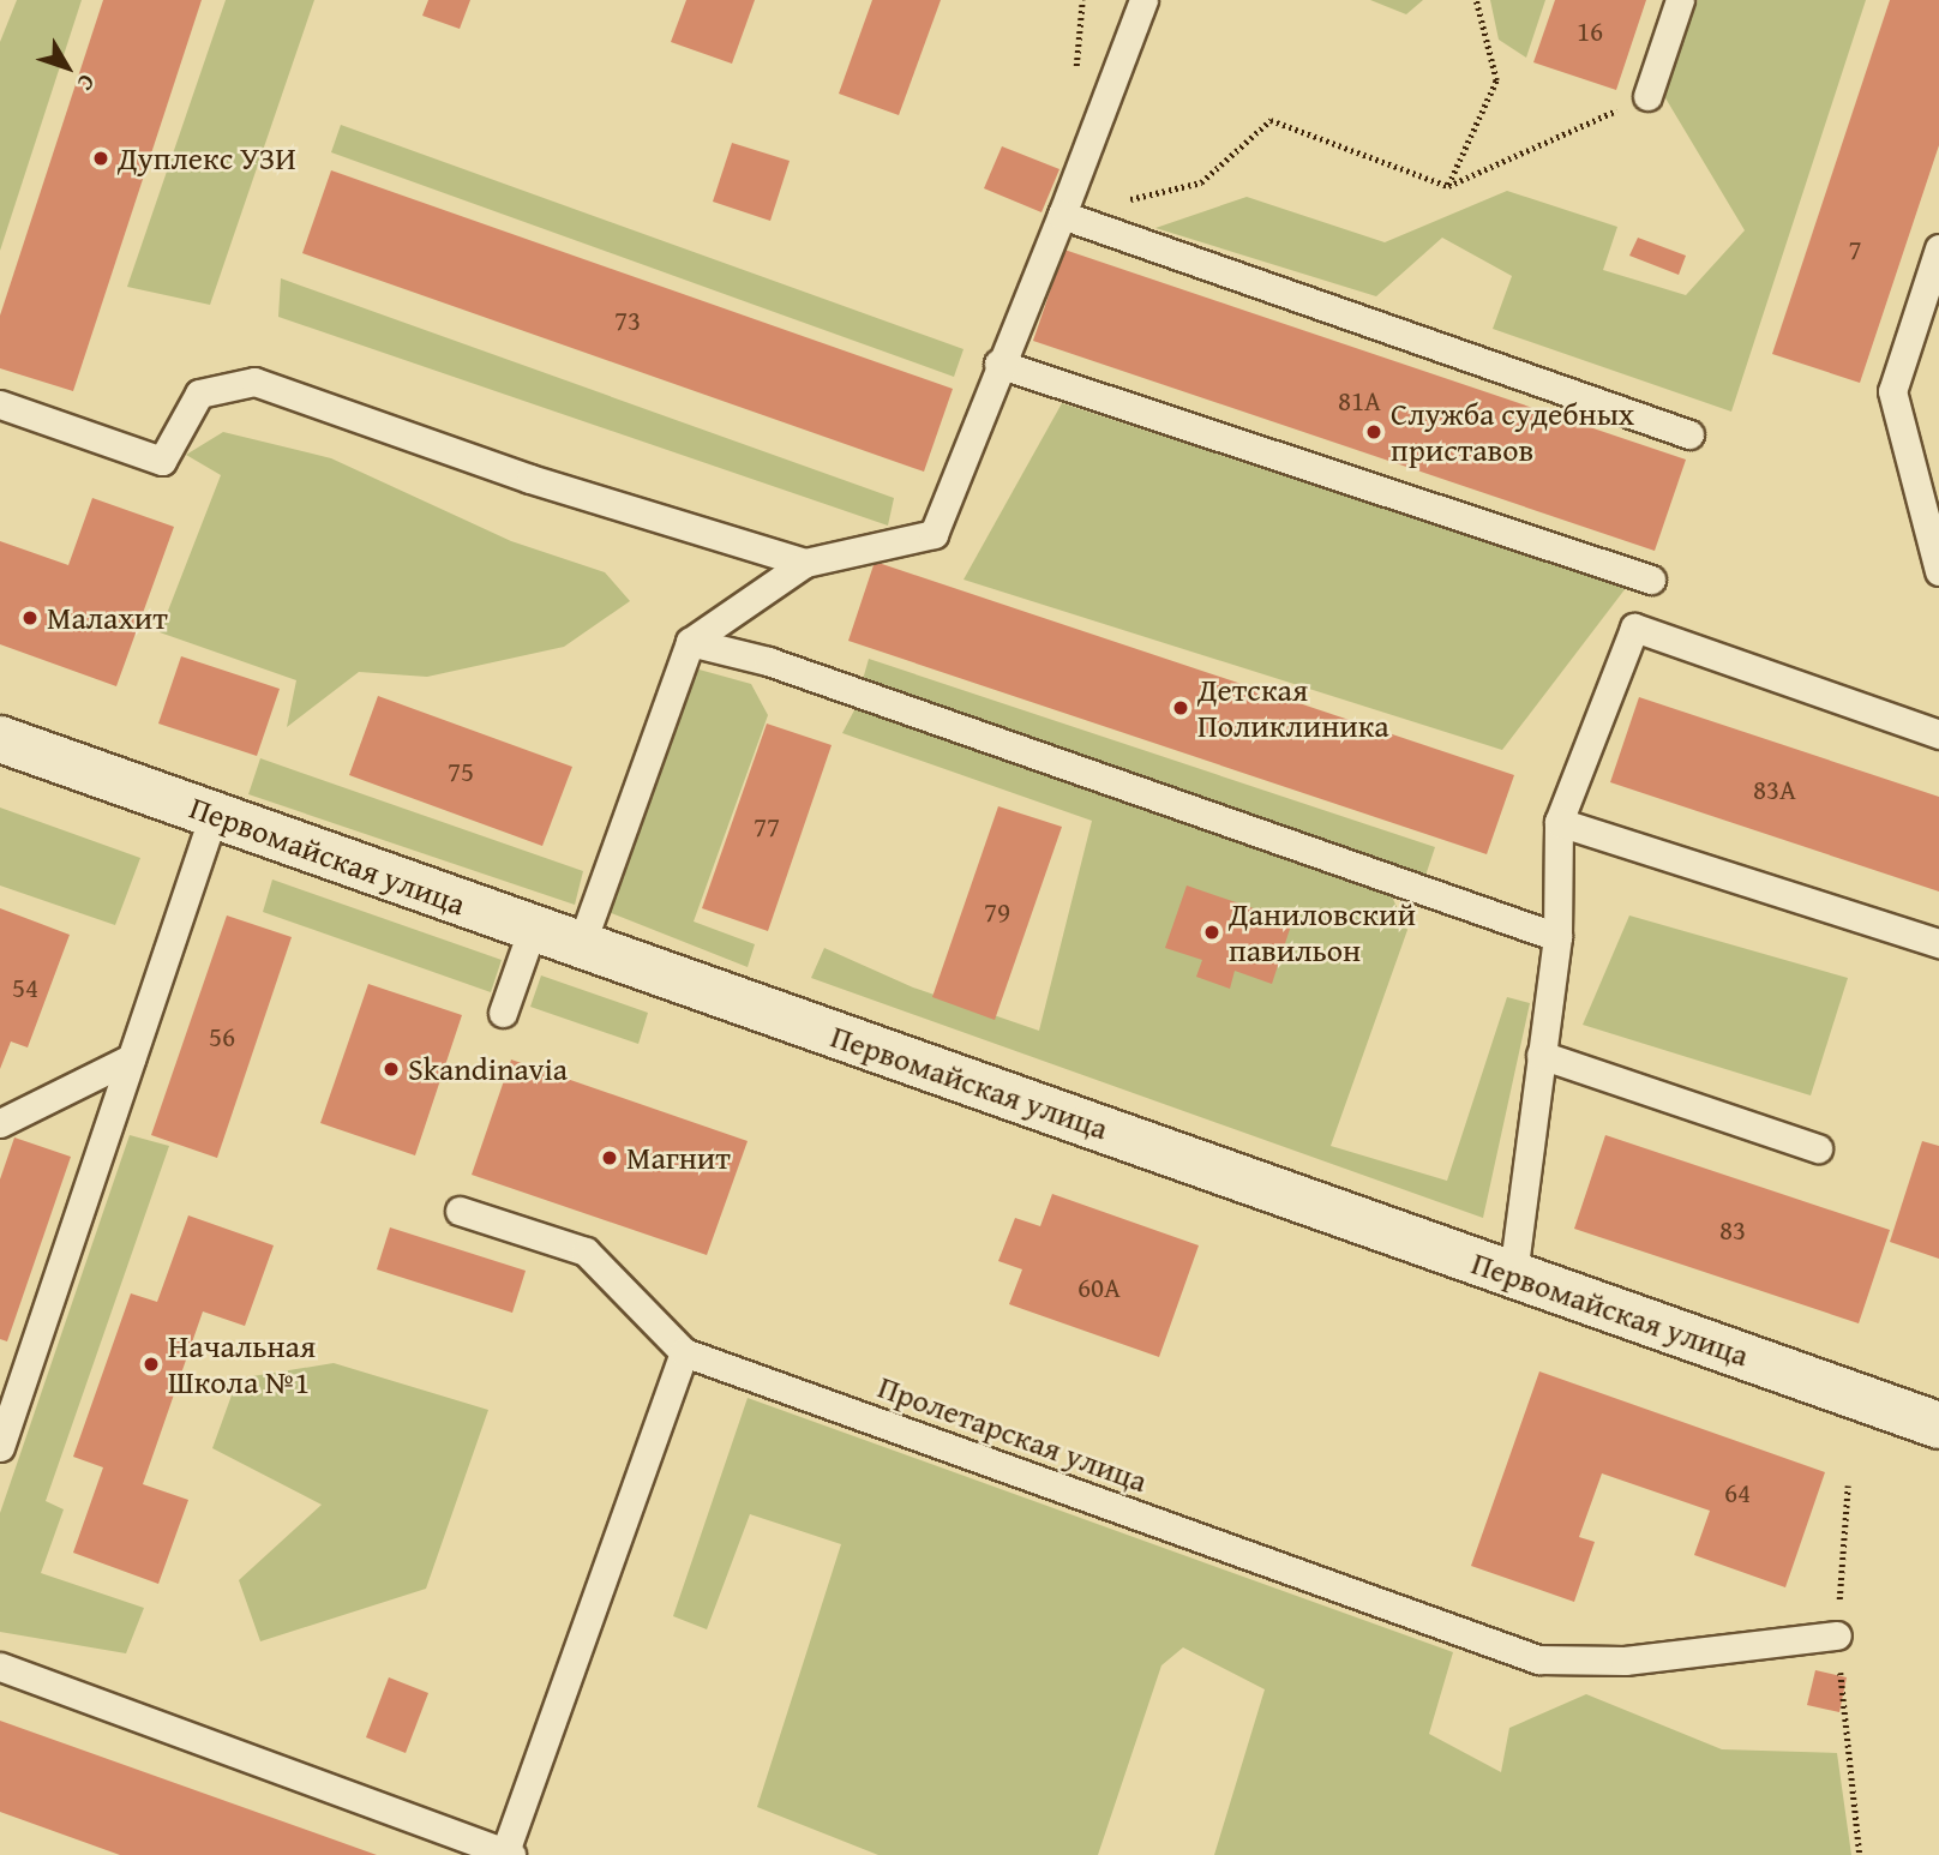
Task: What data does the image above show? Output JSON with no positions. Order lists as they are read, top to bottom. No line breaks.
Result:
{"streets":{"main road":["Первомайская улица"],"lane":["Пролетарская улица"]},"places":["Дуплекс УЗИ","Служба судебных приставов","Малахит","Детская Поликлиника","Даниловский павильон","Skandinavia","Магнит","Начальная Школа №1"],"house_numbers":["16","7","73","81А","75","83А","77","79","54","56","83","60А","64"],"north":"bottom right"}
